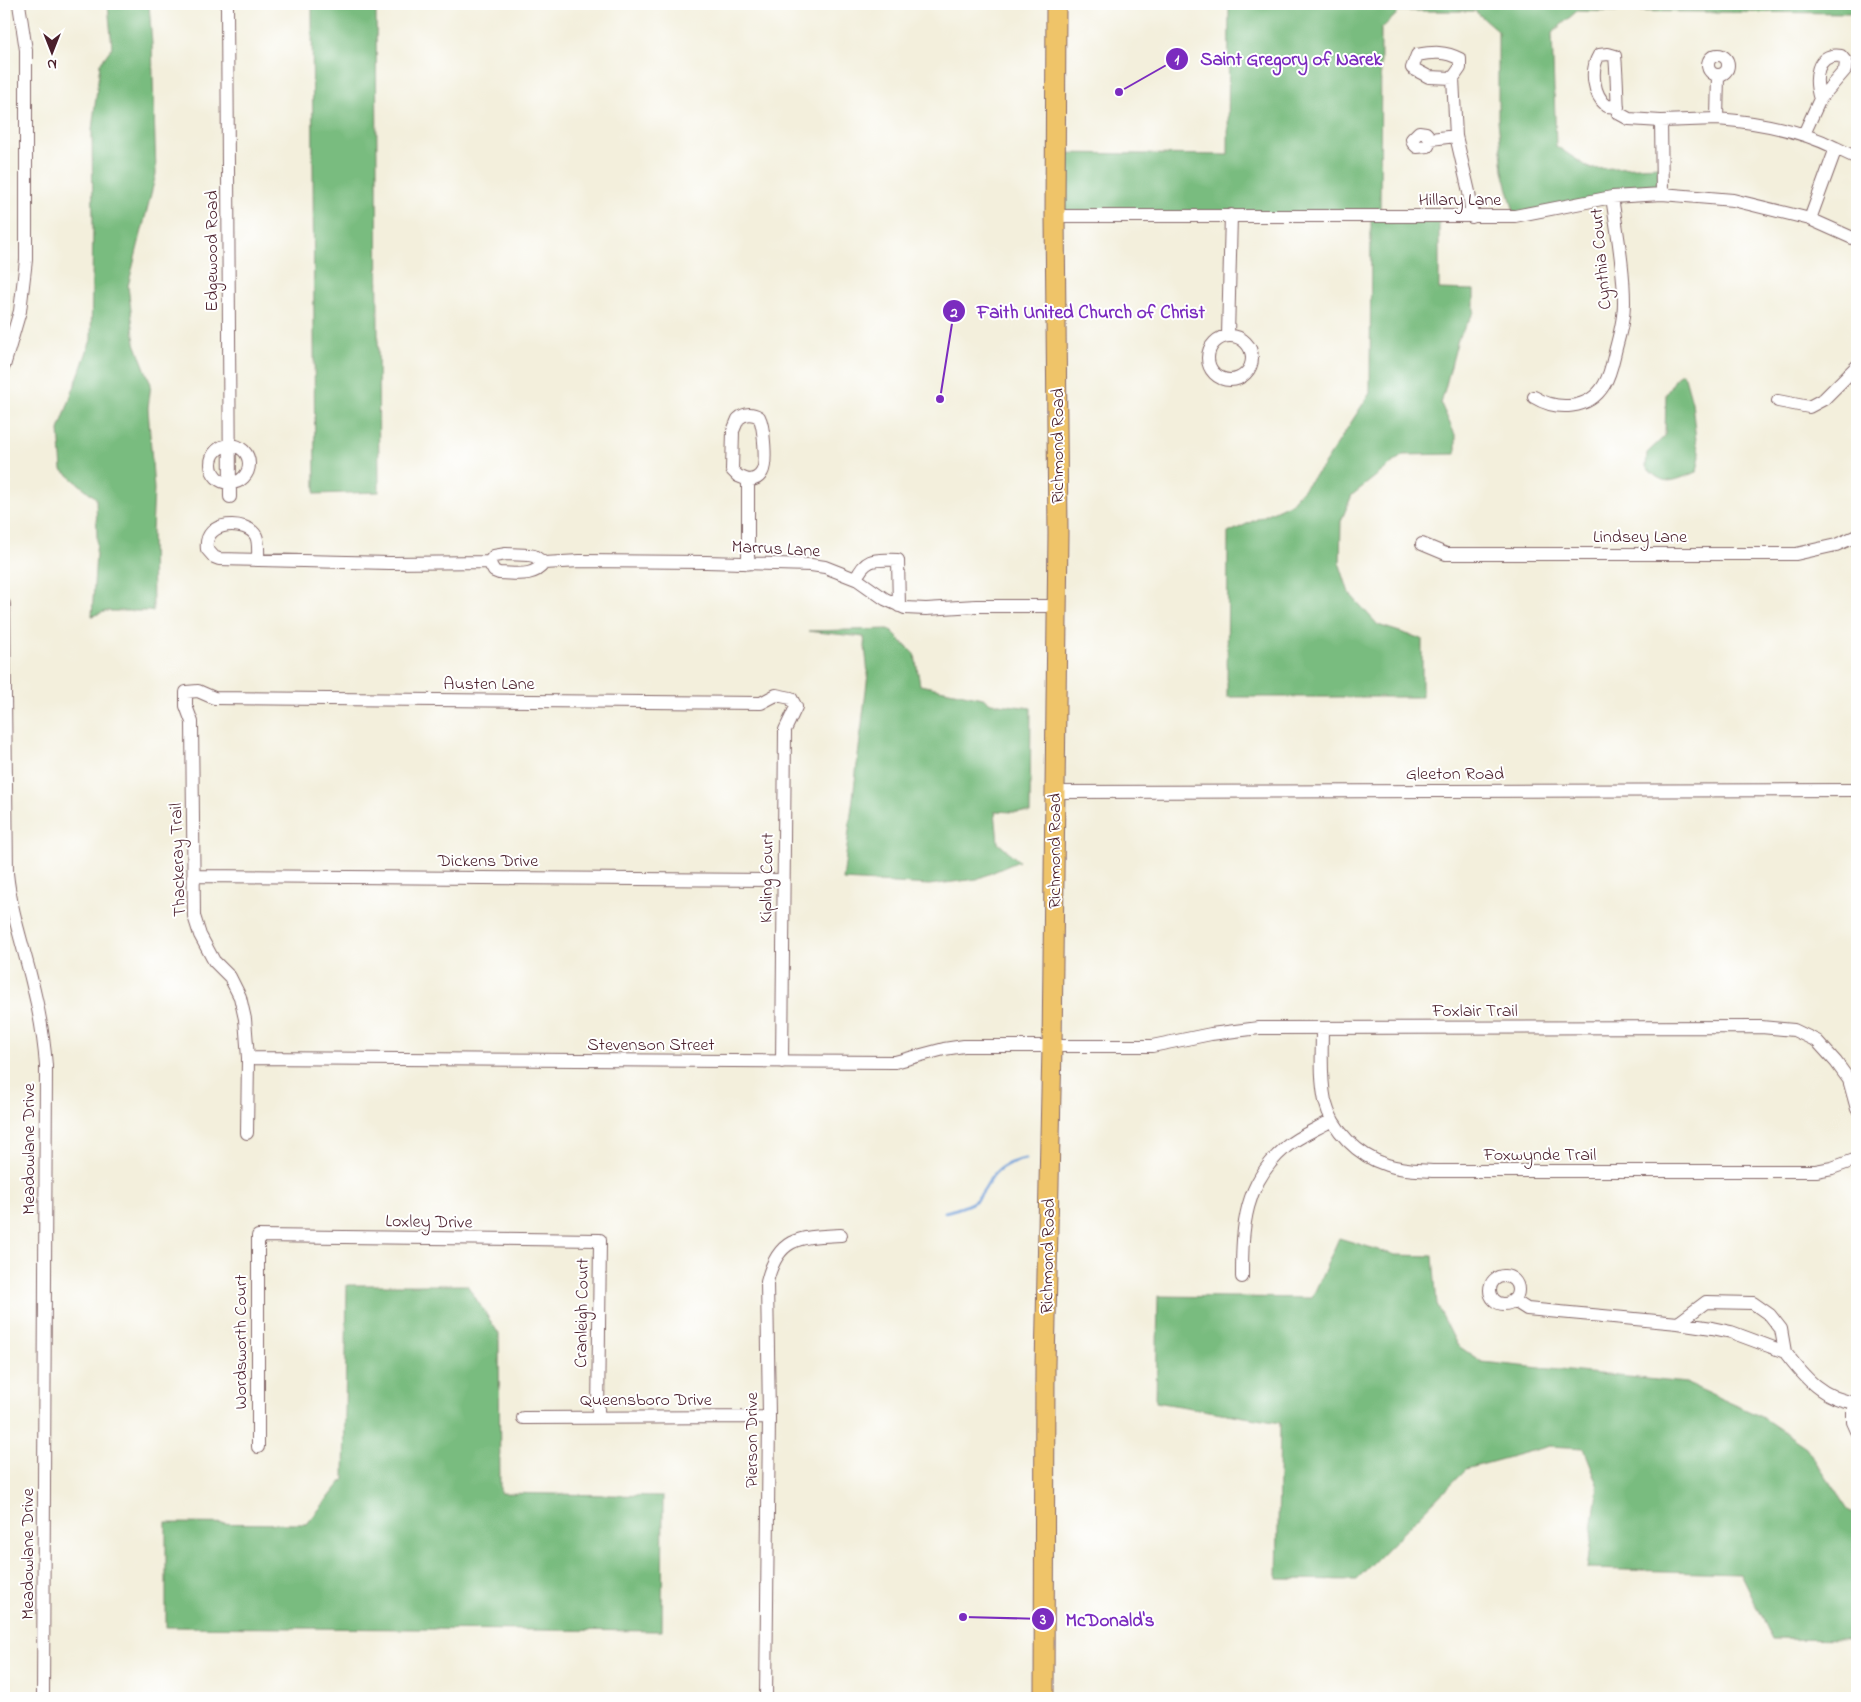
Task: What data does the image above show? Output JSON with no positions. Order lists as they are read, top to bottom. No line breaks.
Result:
{"streets":{"main road":["Richmond Road"],"street":["Hillary Lane","Edgewood Road","Cynthia Court","Lindsey Lane","Marrus Lane","Austen Lane","Gleeton Road","Thackeray Trail","Dickens Drive","Kipling Court","Foxlair Trail","Stevenson Street","Meadowlane Drive","Foxwynde Trail","Loxley Drive","Cranleigh Court","Wordsworth Court","Queensboro Drive","Pierson Drive"]},"crossings":[["Hillary Lane","Cynthia Court"],["Hillary Lane","Richmond Road"],["Richmond Road","Marrus Lane"],["Richmond Road","Gleeton Road"],["Richmond Road","Foxlair Trail"],["Richmond Road","Stevenson Street"],["Austen Lane","Thackeray Trail"],["Austen Lane","Kipling Court"],["Thackeray Trail","Dickens Drive"],["Thackeray Trail","Stevenson Street"],["Dickens Drive","Kipling Court"],["Kipling Court","Stevenson Street"],["Foxlair Trail","Stevenson Street"],["Foxlair Trail","Foxwynde Trail"],["Loxley Drive","Cranleigh Court"],["Loxley Drive","Wordsworth Court"],["Cranleigh Court","Queensboro Drive"],["Queensboro Drive","Pierson Drive"]],"places":["Saint Gregory of Narek","Faith United Church of Christ","McDonald's"],"north":"bottom"}
